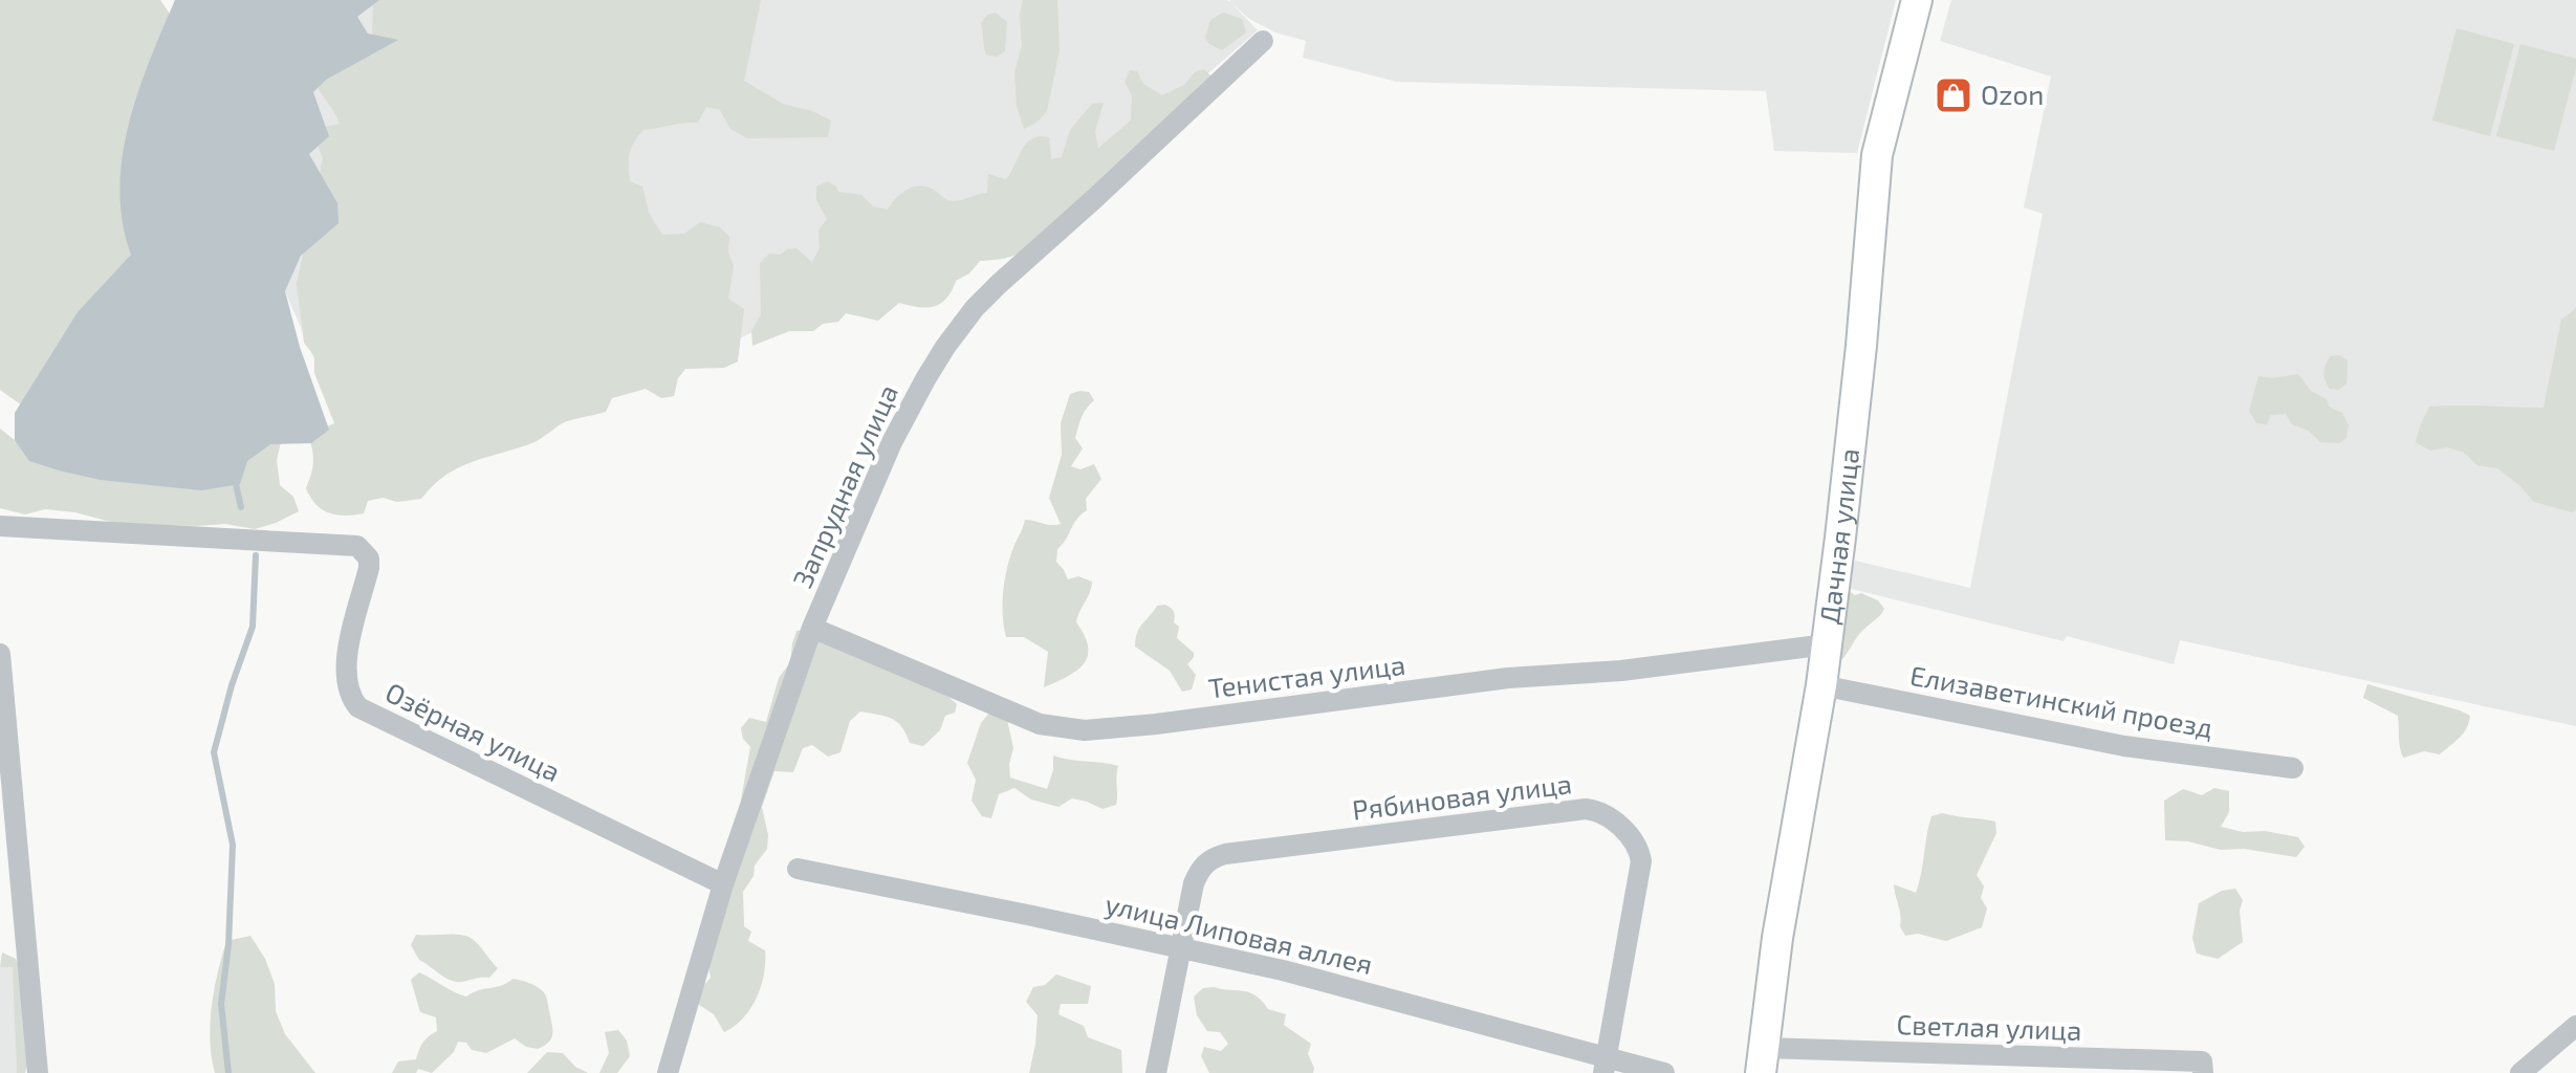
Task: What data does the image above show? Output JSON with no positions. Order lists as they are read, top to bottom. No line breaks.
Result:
{"streets":{"street":["Запрудная улица","Дачная улица","Тенистая улица","Елизаветинский проезд","Озёрная улица","Рябиновая улица","улица Липовая аллея","Светлая улица"]},"crossings":[["Запрудная улица","Тенистая улица"],["Запрудная улица","Озёрная улица"],["Дачная улица","Тенистая улица"],["Дачная улица","Елизаветинский проезд"],["Дачная улица","Светлая улица"],["Рябиновая улица","улица Липовая аллея"]],"places":{"shop":["Ozon"]}}
